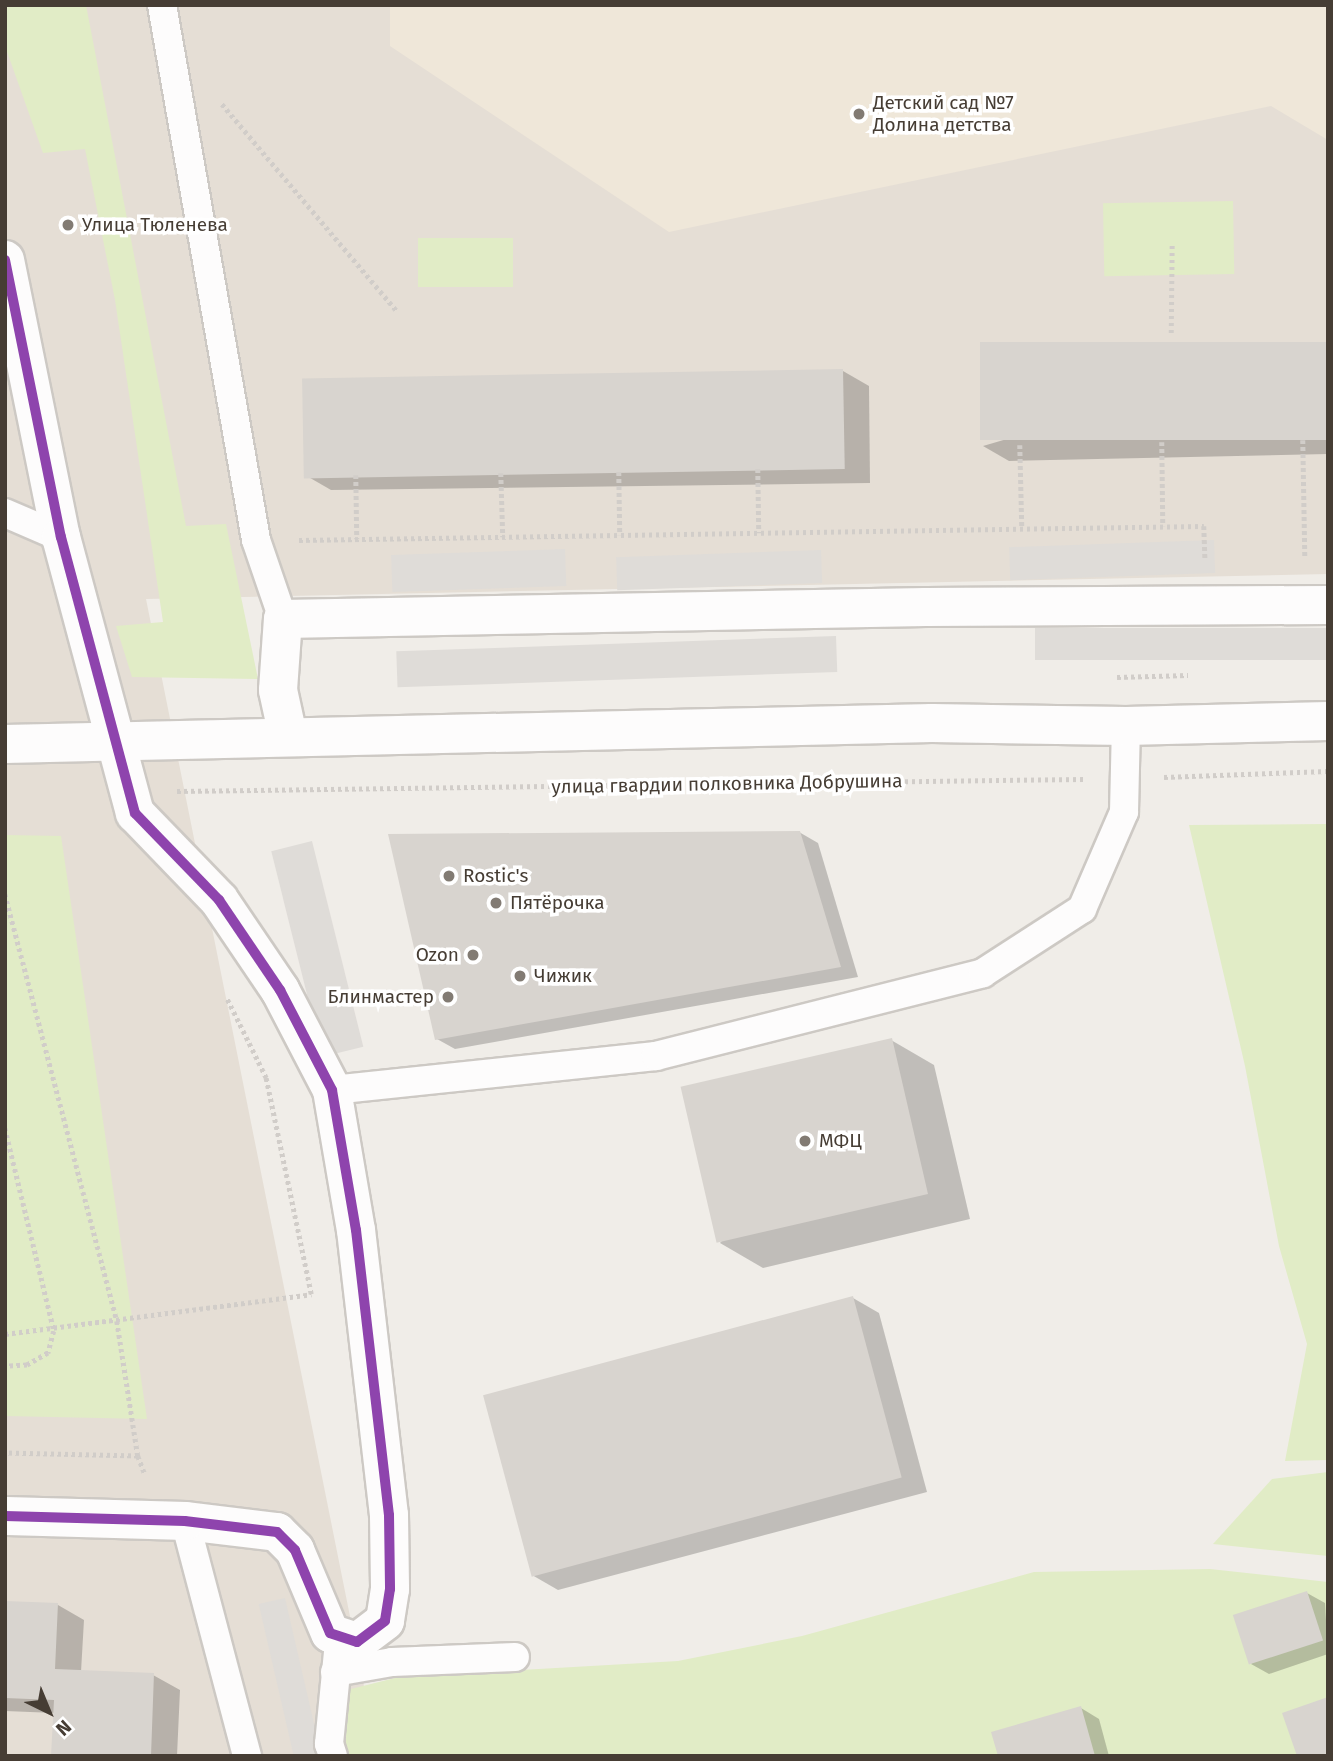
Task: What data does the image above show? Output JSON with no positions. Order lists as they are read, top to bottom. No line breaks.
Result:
{"streets":{"path":["улица гвардии полковника Добрушина"]},"places":["Детский сад №7 Долина детства","Улица Тюленева","Rostic's","Пятёрочка","Ozon","Чижик","Блинмастер","МФЦ"],"north":"bottom right"}
